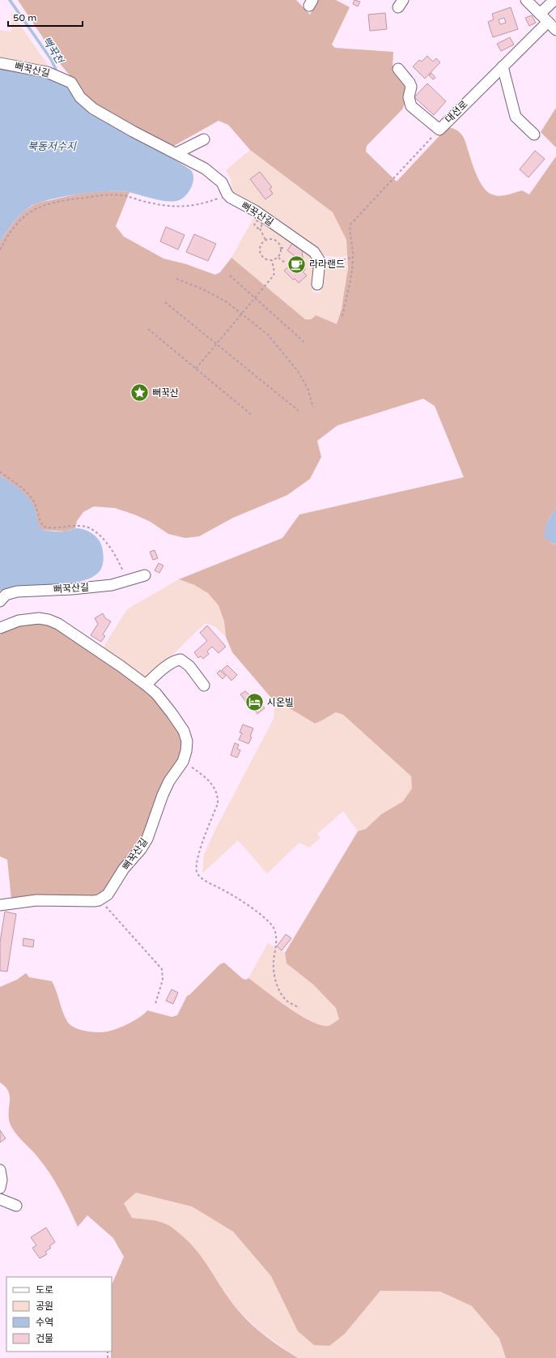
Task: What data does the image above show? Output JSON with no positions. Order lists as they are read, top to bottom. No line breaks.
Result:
{"streets":{"street":["뻐꾹산길","대선로"]},"water":["뻑꾹천","북동저수지"],"places":{"cafe":["라라랜드"],"place":["뻐꾹산"],"hotel":["시온빌"]},"legend":["도로","공원","수역","건물"],"scale_bar":"50 m"}
